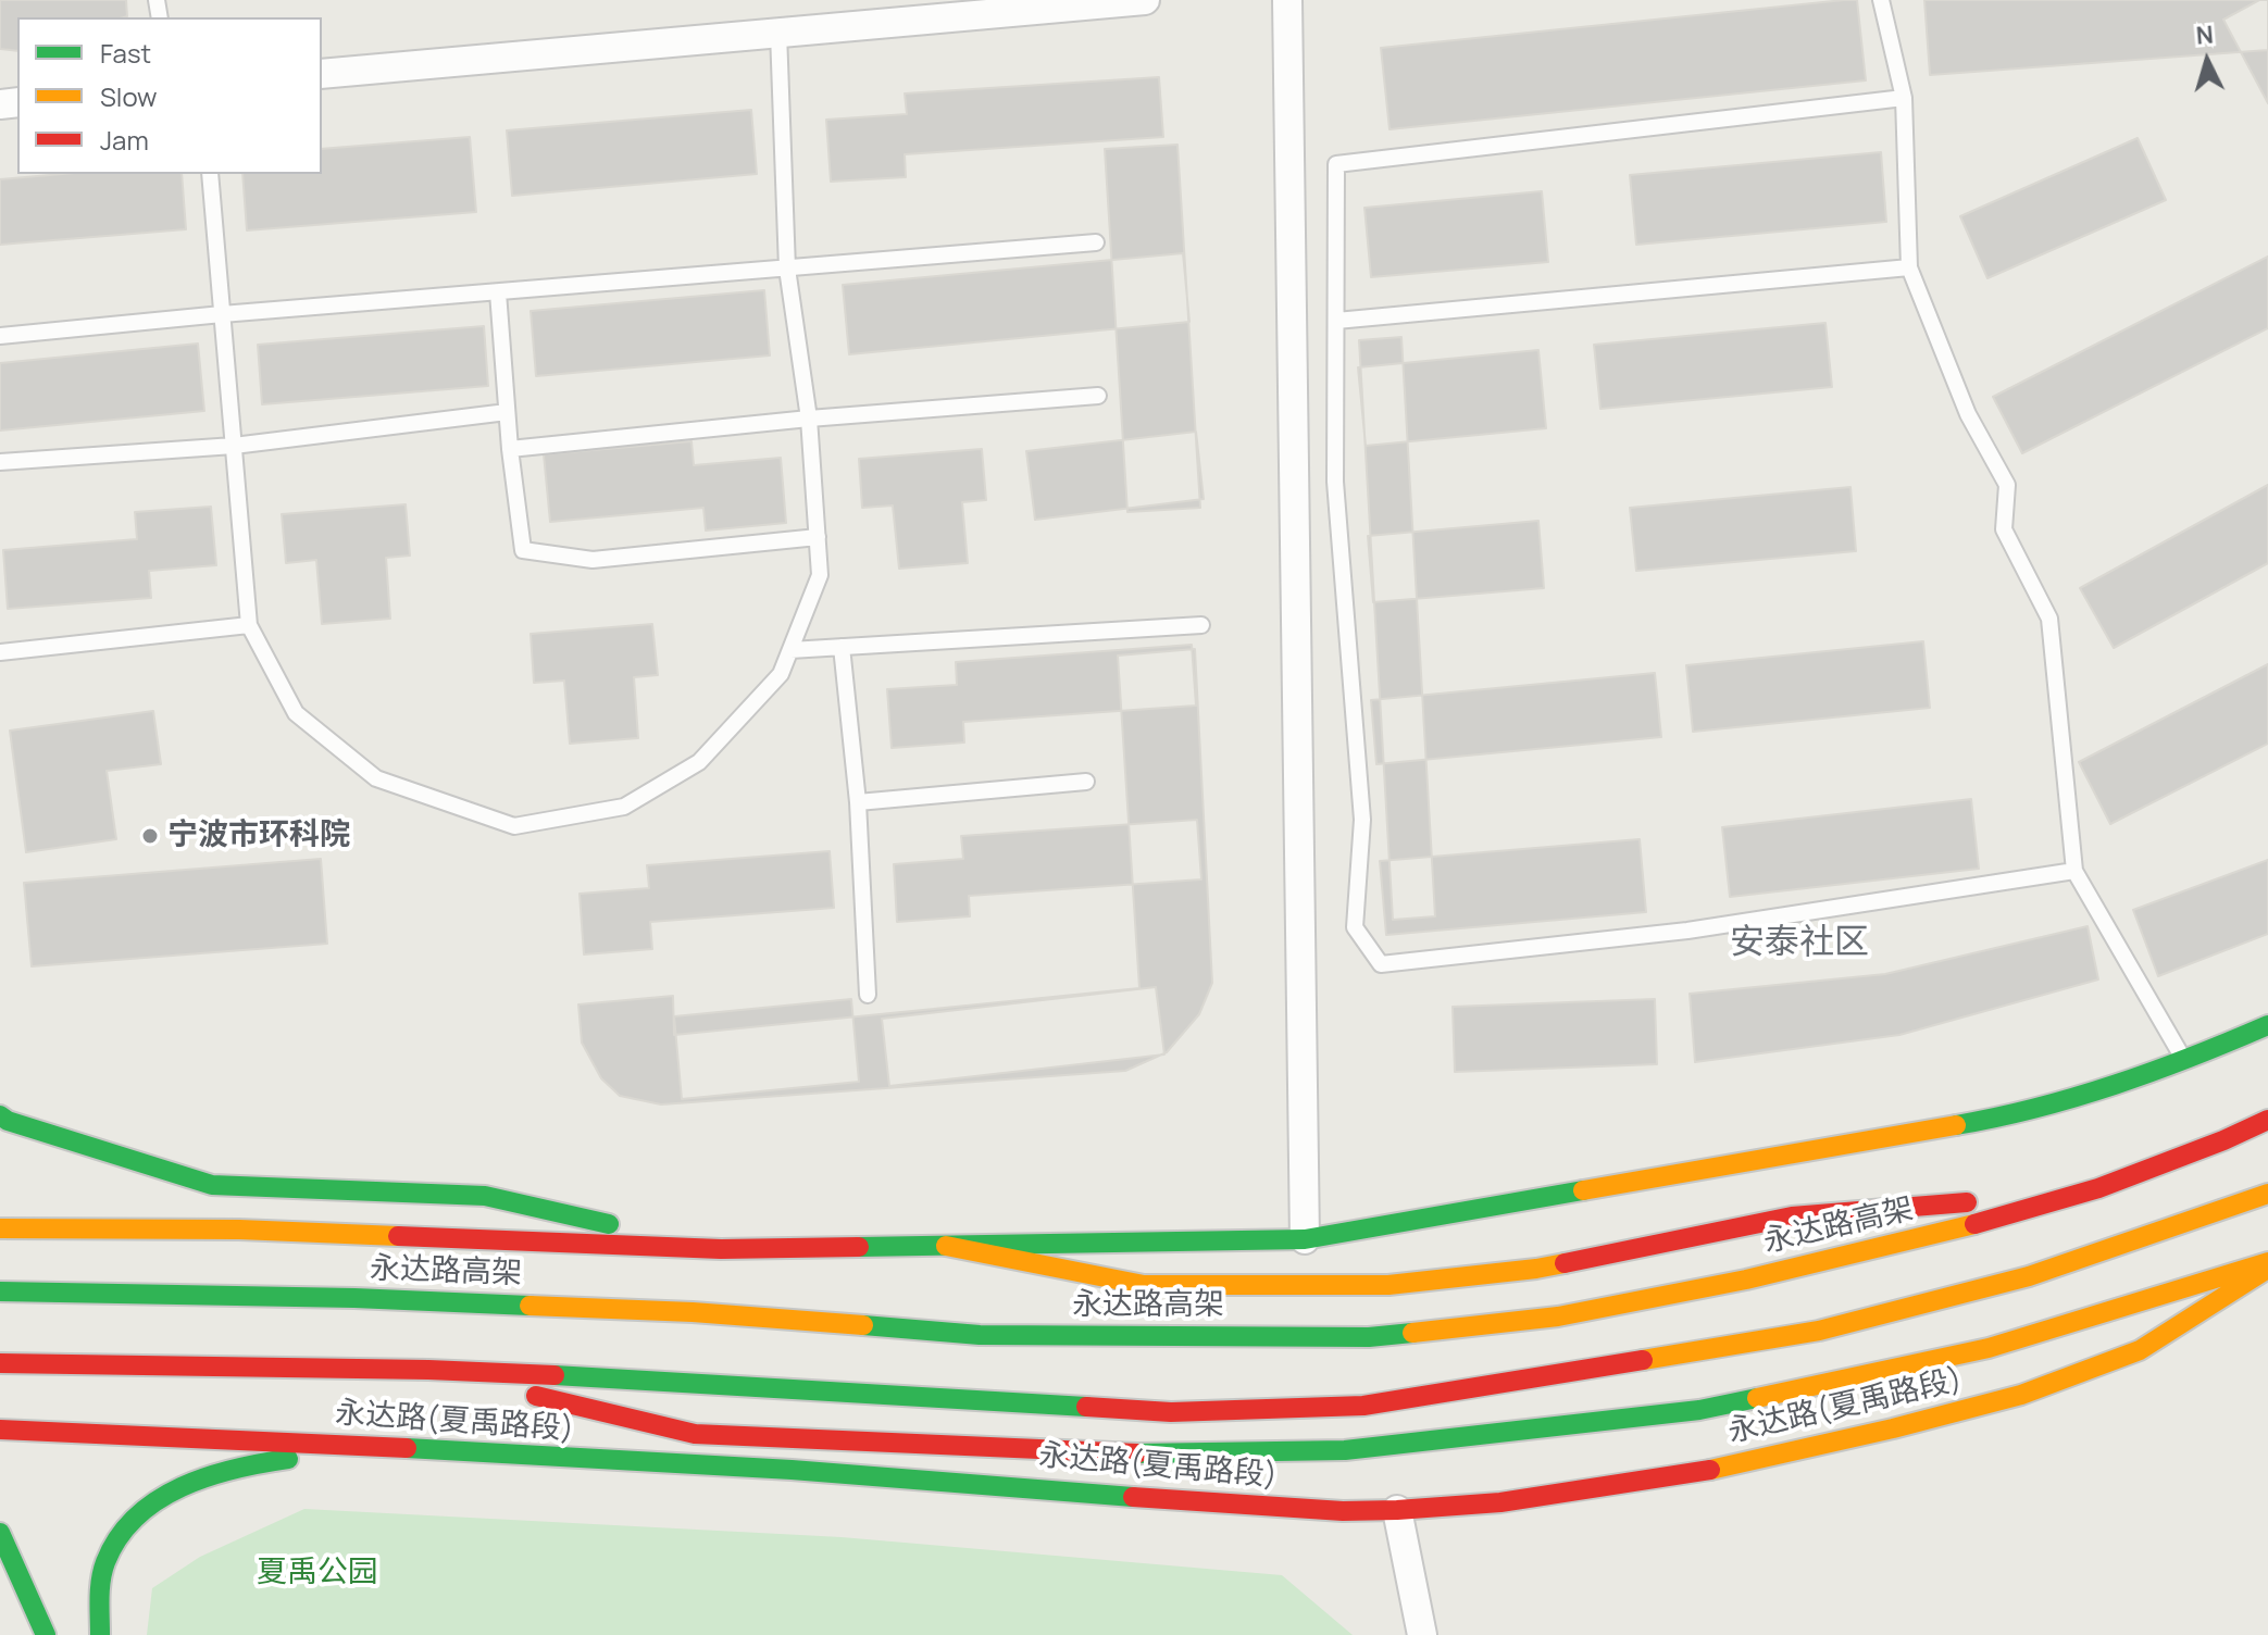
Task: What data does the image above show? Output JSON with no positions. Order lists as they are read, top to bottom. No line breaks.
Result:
{"streets":{"main road":["永达路高架","永达路(夏禹路段)"]},"districts":["安泰社区"],"parks":["夏禹公园"],"places":["宁波市环科院"],"legend":["Fast","Slow","Jam"],"north":"top"}
